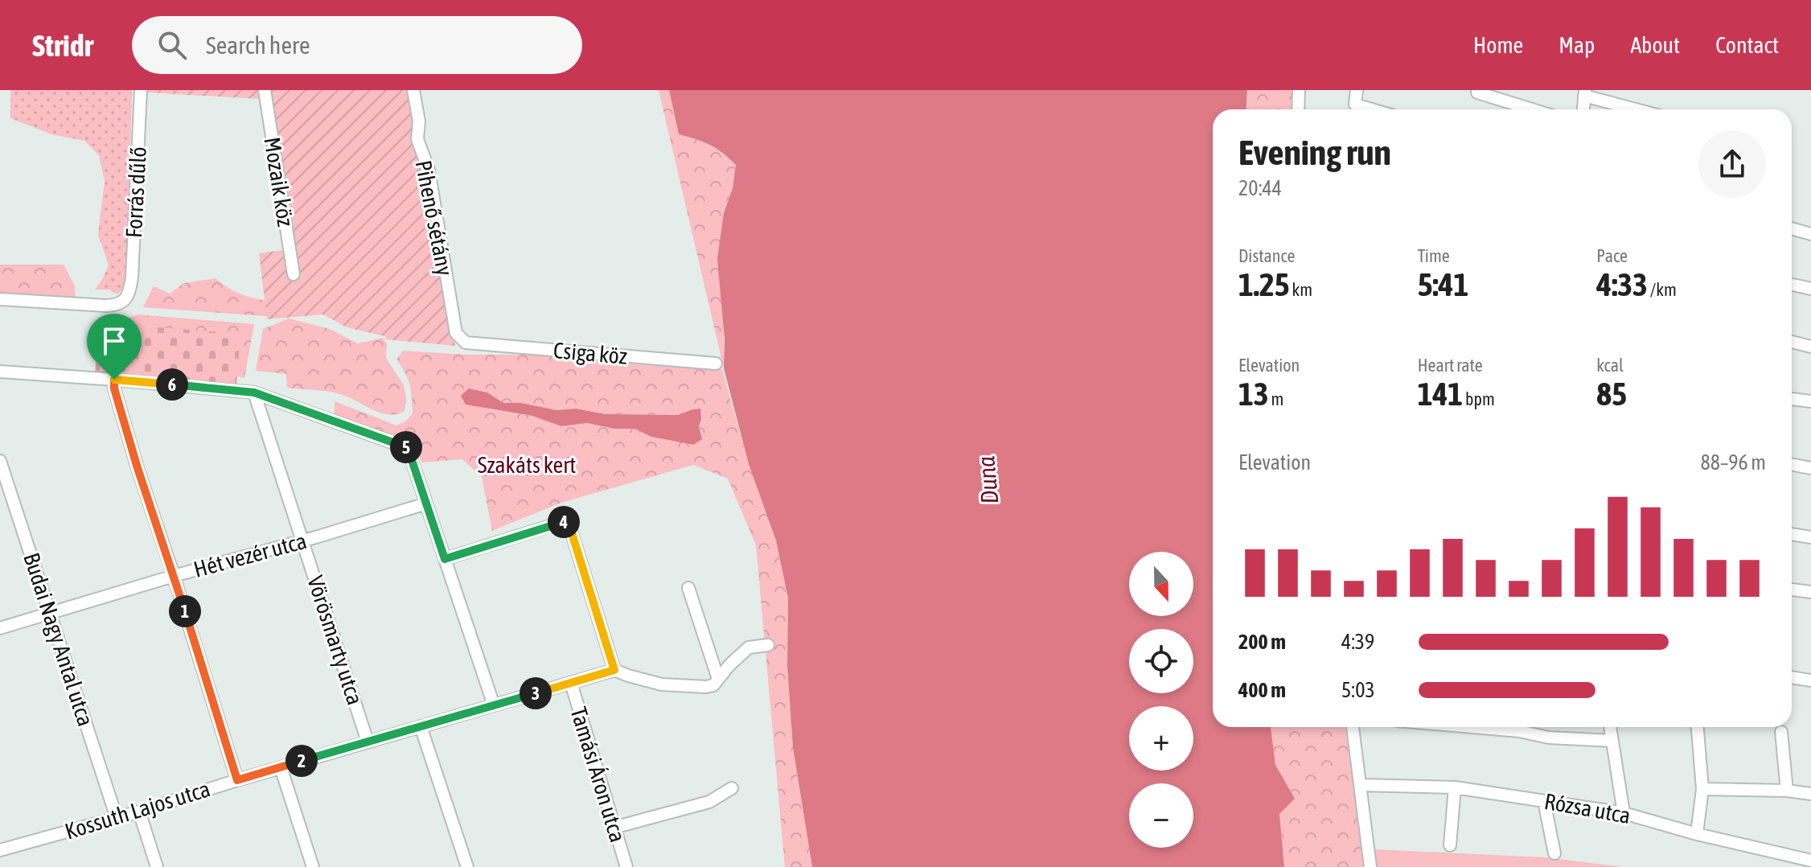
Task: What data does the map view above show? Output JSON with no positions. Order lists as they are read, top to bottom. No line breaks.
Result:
{"streets":{"street":["Mozaik köz","Forrás dűlő","Pihenő sétány","Csiga köz","Hét vezér utca","Budai Nagy Antal utca","Vörösmarty utca","Tamási Áron utca","Rózsa utca","Kossuth Lajos utca"]},"crossings":[["Pihenő sétány","Csiga köz"],["Hét vezér utca","Budai Nagy Antal utca"],["Hét vezér utca","Vörösmarty utca"],["Budai Nagy Antal utca","Kossuth Lajos utca"],["Vörösmarty utca","Kossuth Lajos utca"],["Tamási Áron utca","Kossuth Lajos utca"]],"water":["Duna"],"parks":["Szakáts kert"],"north":"bottom","page":{"header":"Stridr","search":"Search here","nav":["Home","Map","About","Contact"],"heading":["Evening run","20:44"],"stats":[["Distance","1.25 km"],["Time","5:41"],["Pace","4:33 /km"],["Elevation","13 m"],["Heart rate","141 bpm"],["kcal","85"]],"pins":["6","5","4","1","3","2"],"chart":["Elevation","88–96 m"],"map_buttons":["+","−"],"list":[{"name":"200 m","note":"4:39"},{"name":"400 m","note":"5:03"}]}}
